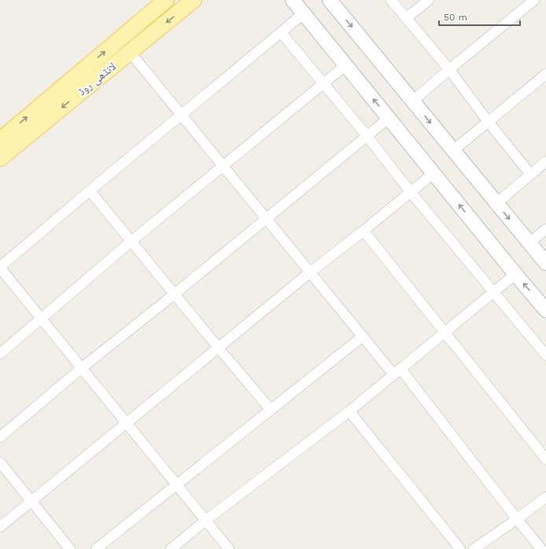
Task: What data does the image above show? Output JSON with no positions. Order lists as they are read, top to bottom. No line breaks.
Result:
{"streets":{"main road":["لانڈھی روڈ"]},"scale_bar":"50 m"}
